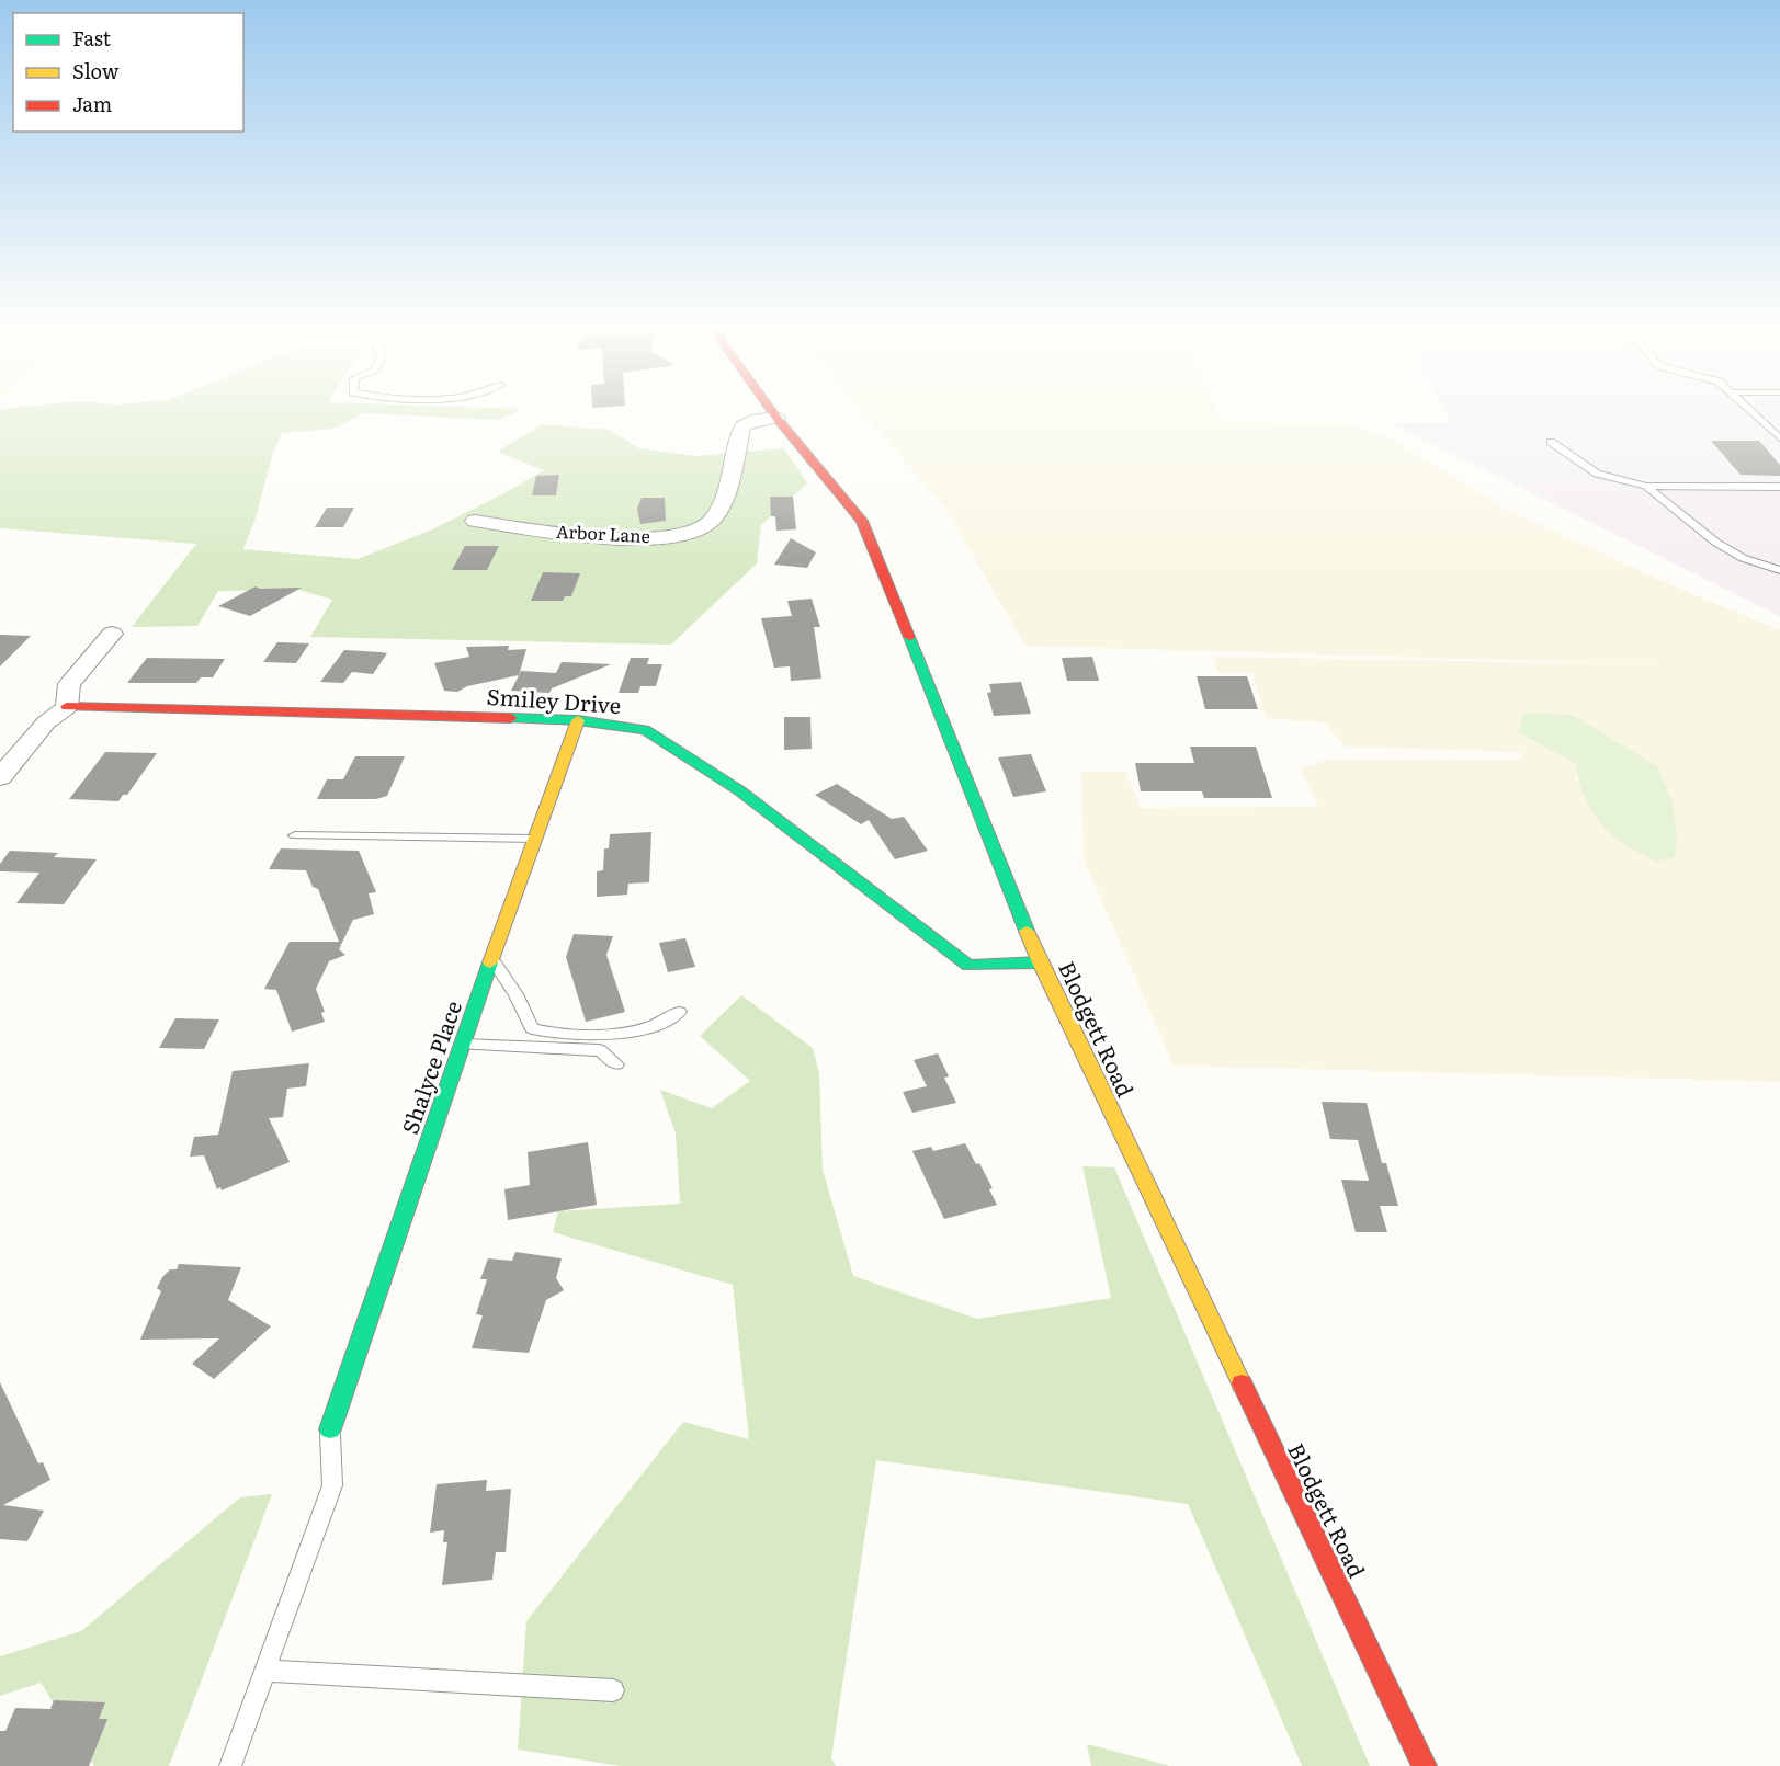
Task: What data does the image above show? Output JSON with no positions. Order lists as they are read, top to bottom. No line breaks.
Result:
{"streets":{"street":["Arbor Lane","Smiley Drive","Blodgett Road","Shalyce Place"]},"crossings":[["Arbor Lane","Blodgett Road"],["Smiley Drive","Blodgett Road"],["Smiley Drive","Shalyce Place"]],"legend":["Fast","Slow","Jam"]}
